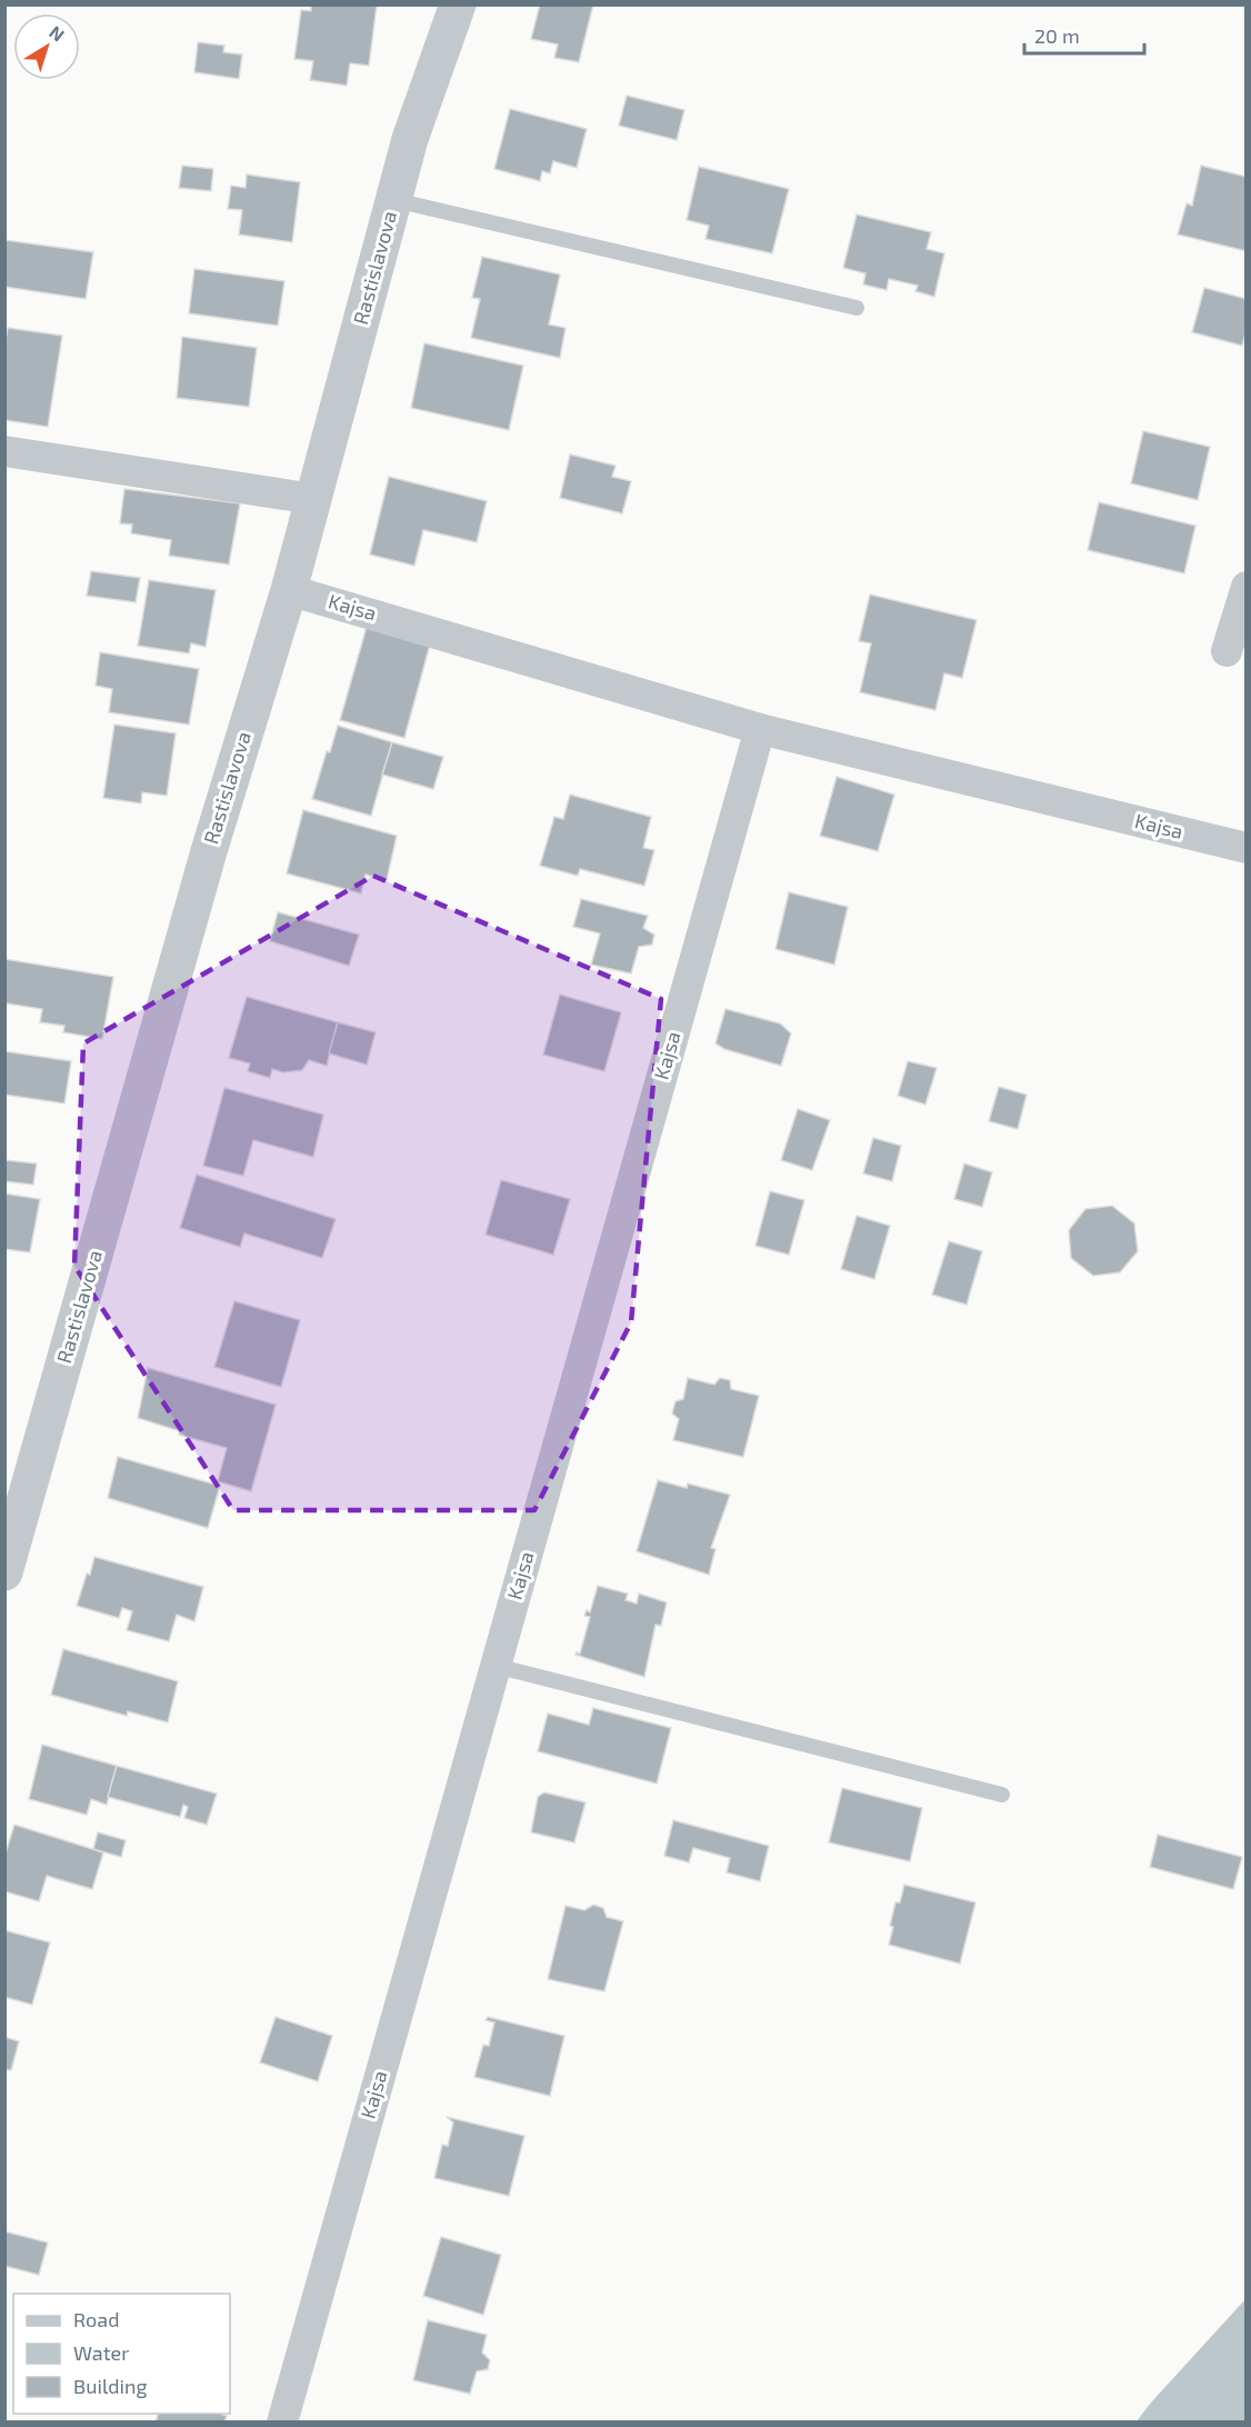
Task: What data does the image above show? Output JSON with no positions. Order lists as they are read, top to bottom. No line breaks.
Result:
{"streets":{"street":["Rastislavova","Kajsa"]},"crossings":[["Rastislavova","Kajsa"]],"legend":["Road","Water","Building"],"scale_bar":"20 m","north":"top right"}
